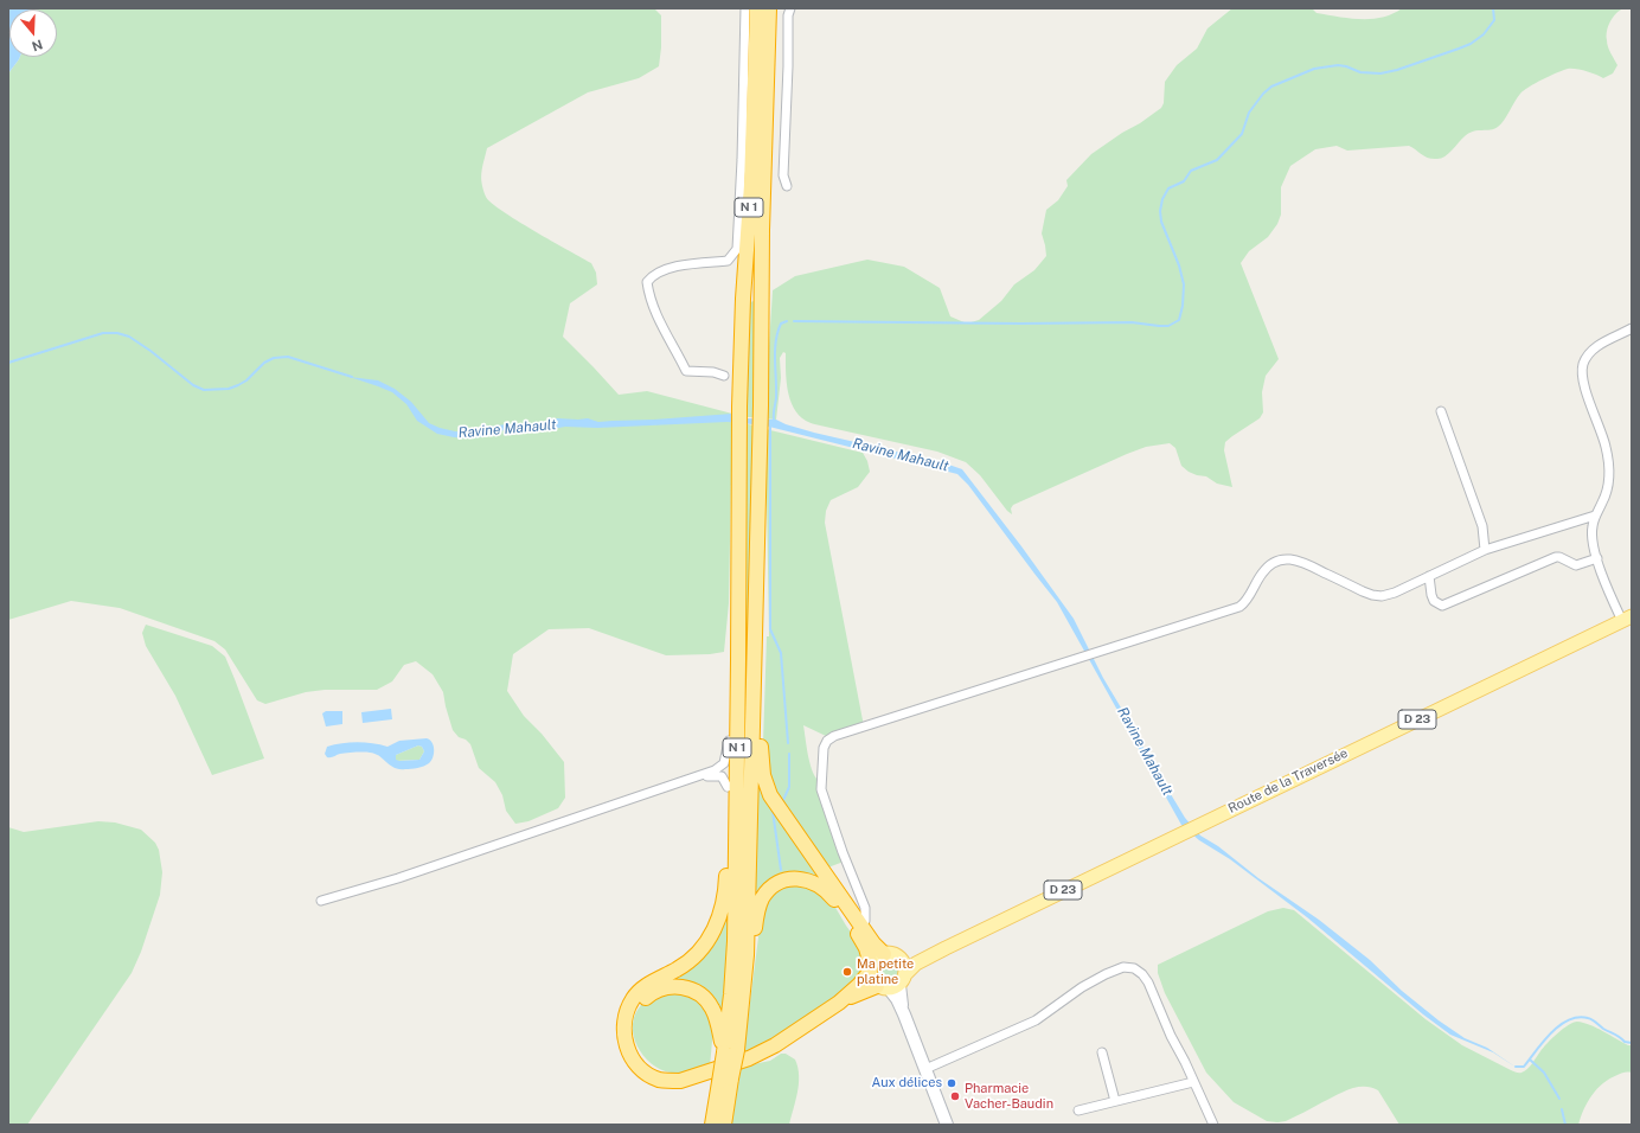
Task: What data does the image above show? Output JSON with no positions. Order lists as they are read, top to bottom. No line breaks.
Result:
{"streets":{"highway":["N 1"],"main road":["D 23","Route de la Traversée"]},"water":["Ravine Mahault"],"places":["Ma petite platine","Aux délices","Pharmacie Vacher-Baudin"],"north":"bottom"}
